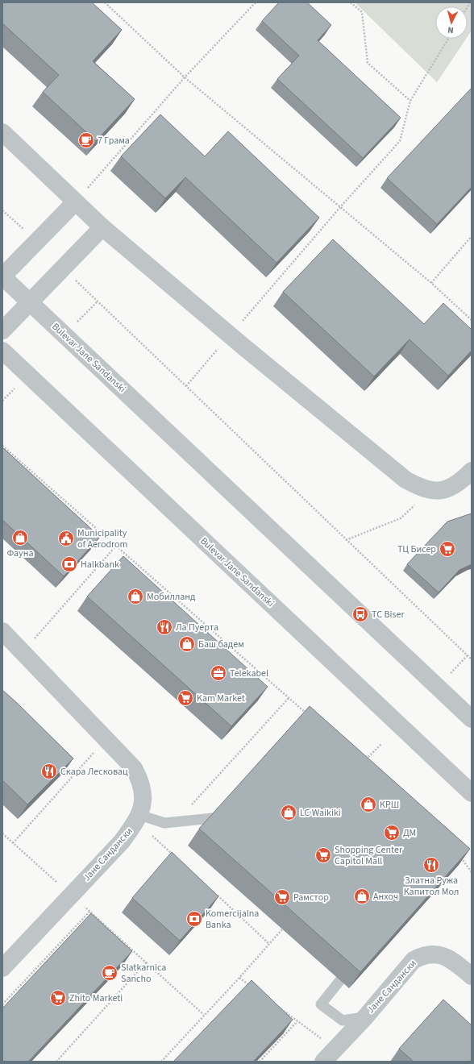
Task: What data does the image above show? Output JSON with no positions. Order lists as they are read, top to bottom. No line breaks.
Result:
{"streets":{"street":["Bulevar Jane Sandanski","Јане Сандански"]},"places":{"cafe":["7 Грама","Slatkarnica Sancho"],"shop":["Фауна","Мобилланд","Баш бадем","КРШ","LC Waikiki","Анхоч"],"public building":["Municipality of Aerodrom"],"supermarket":["ТЦ Бисер","Kam Market","ДМ","Shopping Center Capitol Mall","Рамстор","Zhito Marketi"],"bank":["Halkbank","Komercijalna Banka"],"bus stop":["TC Biser"],"restaurant":["Ла Пуерта","Скара Лесковац","Златна Ружа Капитол Мол"],"office":["Telekabel"]},"north":"bottom"}
